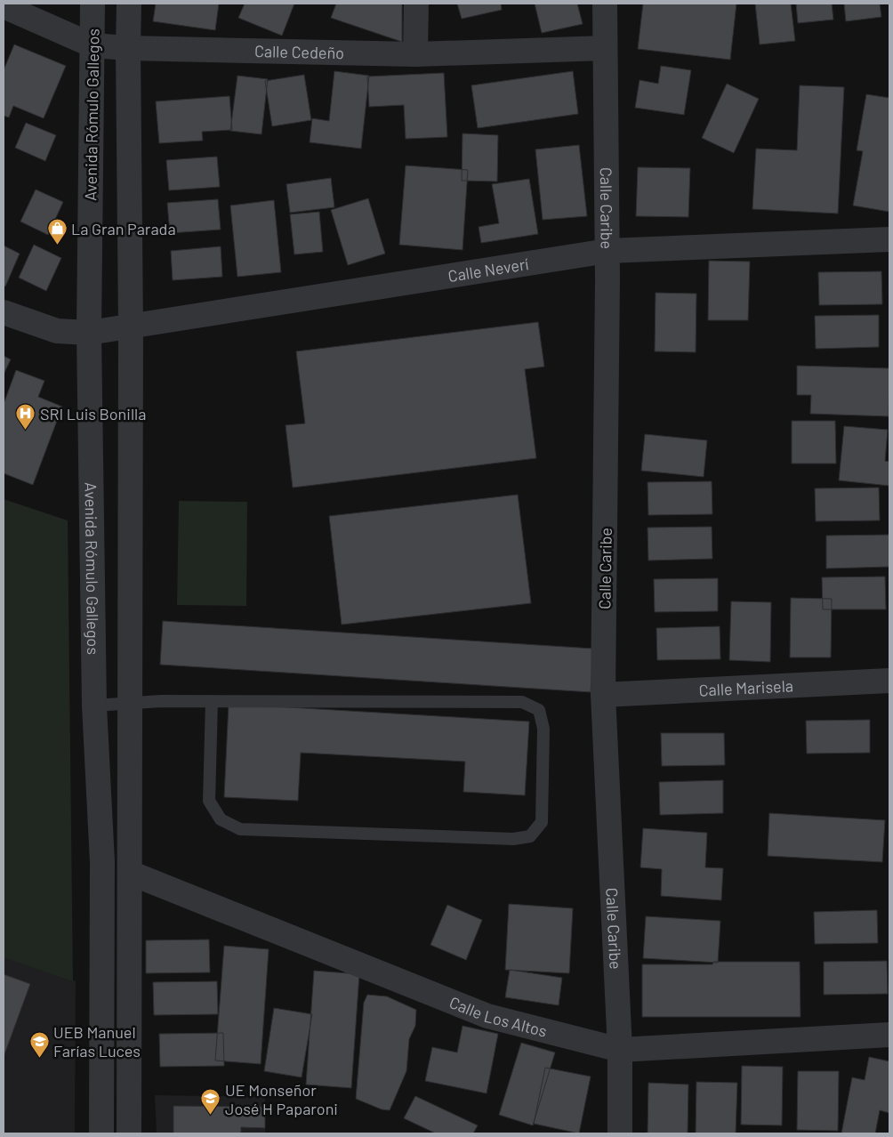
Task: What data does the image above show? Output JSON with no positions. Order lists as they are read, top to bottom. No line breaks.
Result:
{"streets":{"street":["Calle Cedeño","Avenida Rómulo Gallegos","Calle Caribe","Calle Neverí","Calle Marisela","Calle Los Altos"]},"crossings":[["Calle Cedeño","Avenida Rómulo Gallegos"],["Calle Cedeño","Calle Caribe"],["Avenida Rómulo Gallegos","Calle Neverí"],["Calle Caribe","Calle Neverí"],["Calle Caribe","Calle Marisela"],["Calle Caribe","Calle Los Altos"]],"places":{"shop":["La Gran Parada"],"hospital":["SRI Luis Bonilla"],"school or university":["UEB Manuel Farías Luces","UE Monseñor José H Paparoni"]}}
